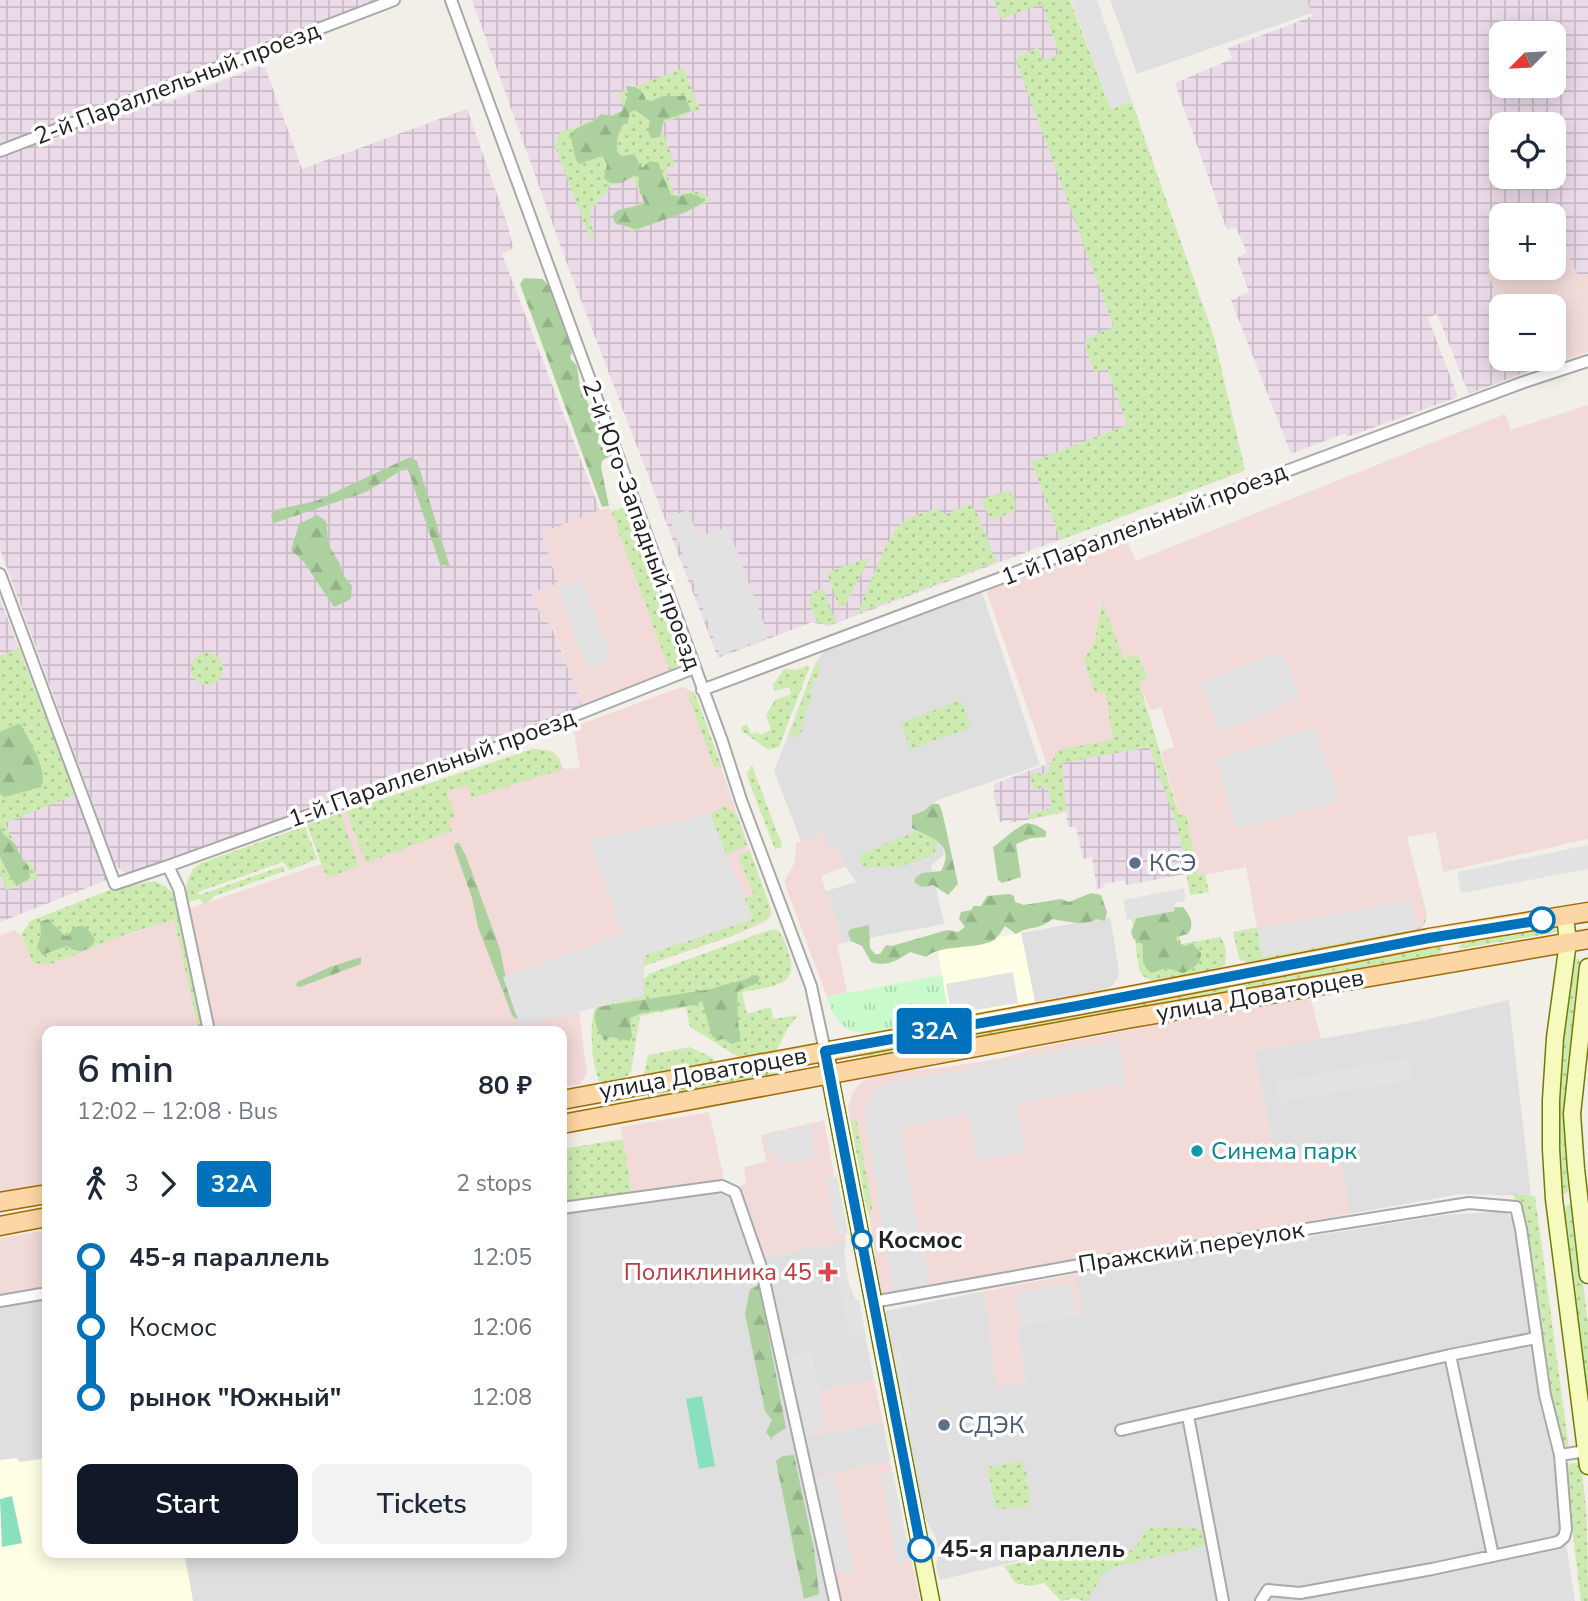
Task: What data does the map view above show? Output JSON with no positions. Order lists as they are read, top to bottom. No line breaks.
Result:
{"streets":{"main road":["улица Доваторцев"],"street":["2-й Параллельный проезд","1-й Параллельный проезд","2-й Юго-Западный проезд","Пражский переулок"]},"crossings":[["1-й Параллельный проезд","2-й Юго-Западный проезд"],["2-й Юго-Западный проезд","улица Доваторцев"]],"places":{"other":["КСЭ","Синема парк","Космос","СДЭК","45-я параллель"],"health":["Поликлиника 45"]},"lines":["bus line 32A"],"north":"bottom left","page":{"on_map":"32A","map_buttons":["+","−"],"heading":["6 min","12:02 – 12:08 · Bus","80 ₽"],"legs":["3","32A","2 stops"],"list":[{"name":"45-я параллель","value":"12:05"},{"name":"Космос","value":"12:06"},{"name":"рынок \"Южный\"","value":"12:08"}],"buttons":["Start","Tickets"]}}
